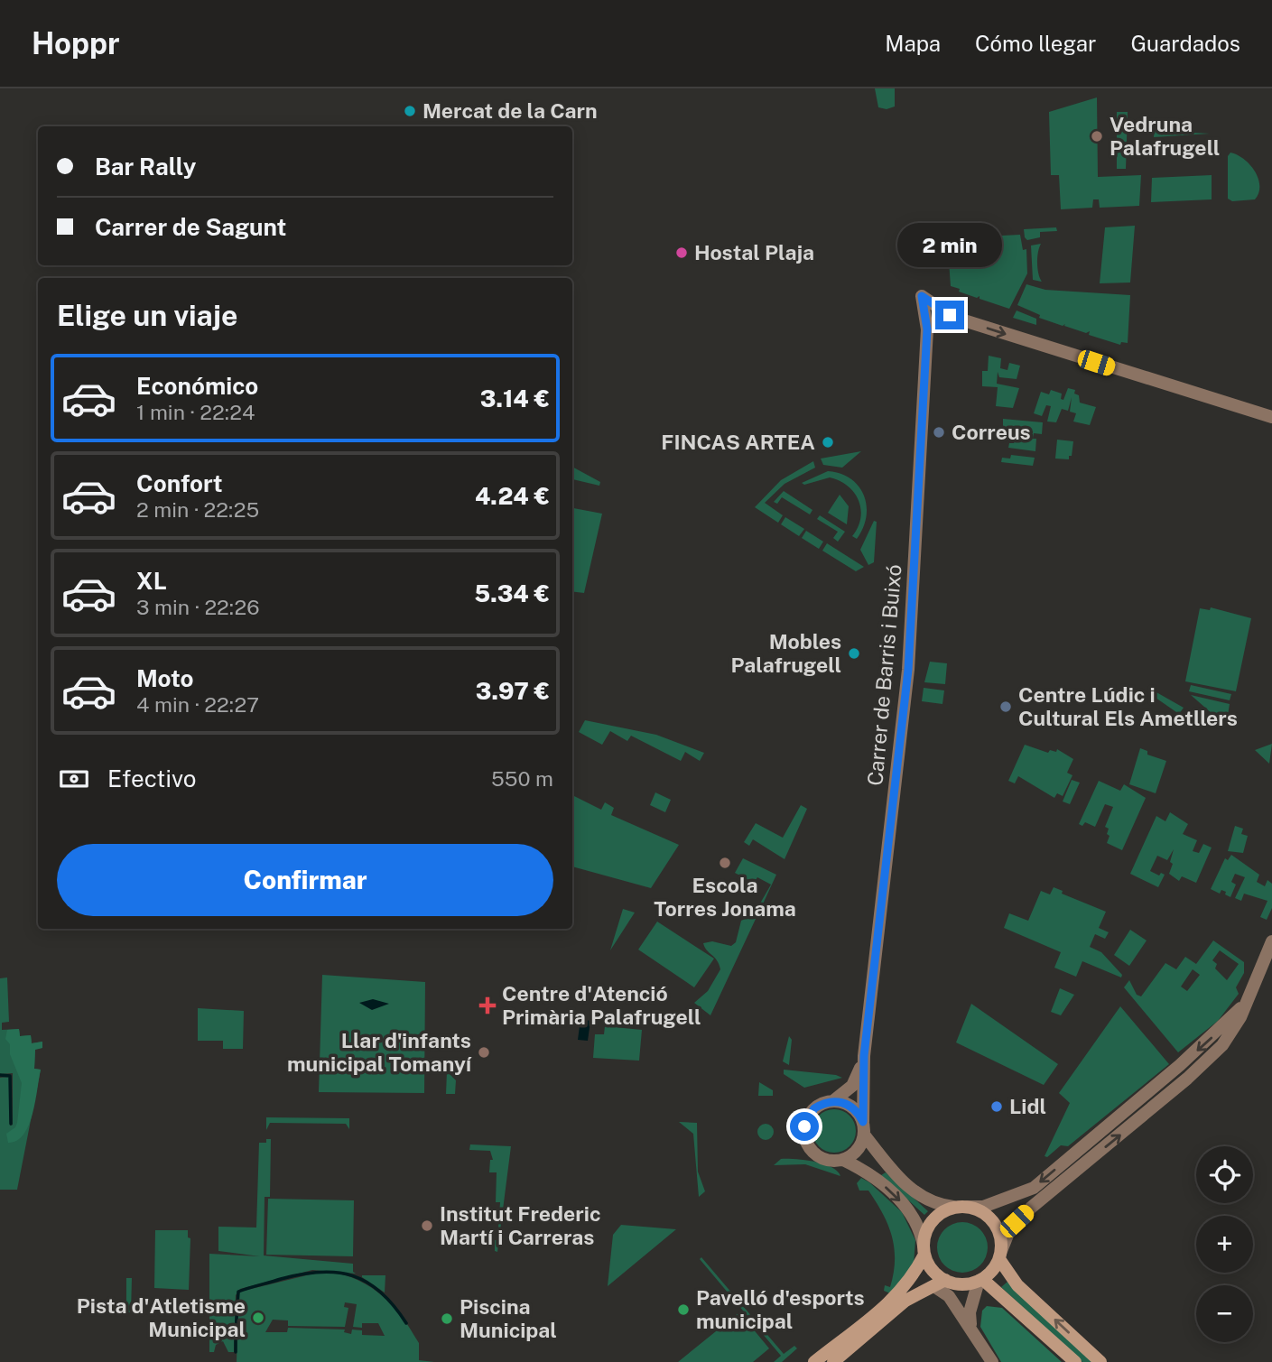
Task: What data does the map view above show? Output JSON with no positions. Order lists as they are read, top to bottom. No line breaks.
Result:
{"streets":{"street":["Carrer de Barris i Buixó"]},"places":{"other":["Mercat de la Carn","Vedruna Palafrugell","Hostal Plaja","Correus","FINCAS ARTEA","Mobles Palafrugell","Centre Lúdic i Cultural Els Ametllers","Escola Torres Jonama","Llar d'infants municipal Tomanyí","Lidl","Institut Frederic Martí i Carreras","Pavelló d'esports municipal","Pista d'Atletisme Municipal","Piscina Municipal"],"health":["Centre d'Atenció Primària Palafrugell"]},"page":{"header":"Hoppr","nav":["Mapa","Cómo llegar","Guardados"],"banner":["Bar Rally","Carrer de Sagunt"],"bubble":"2 min","heading":"Elige un viaje","list":[{"name":"Económico","note":"1 min · 22:24","value":"3.14 €"},{"name":"Confort","note":"2 min · 22:25","value":"4.24 €"},{"name":"XL","note":"3 min · 22:26","value":"5.34 €"},{"name":"Moto","note":"4 min · 22:27","value":"3.97 €"}],"pay":["Efectivo","550 m"],"buttons":"Confirmar","map_buttons":["+","−"]}}
